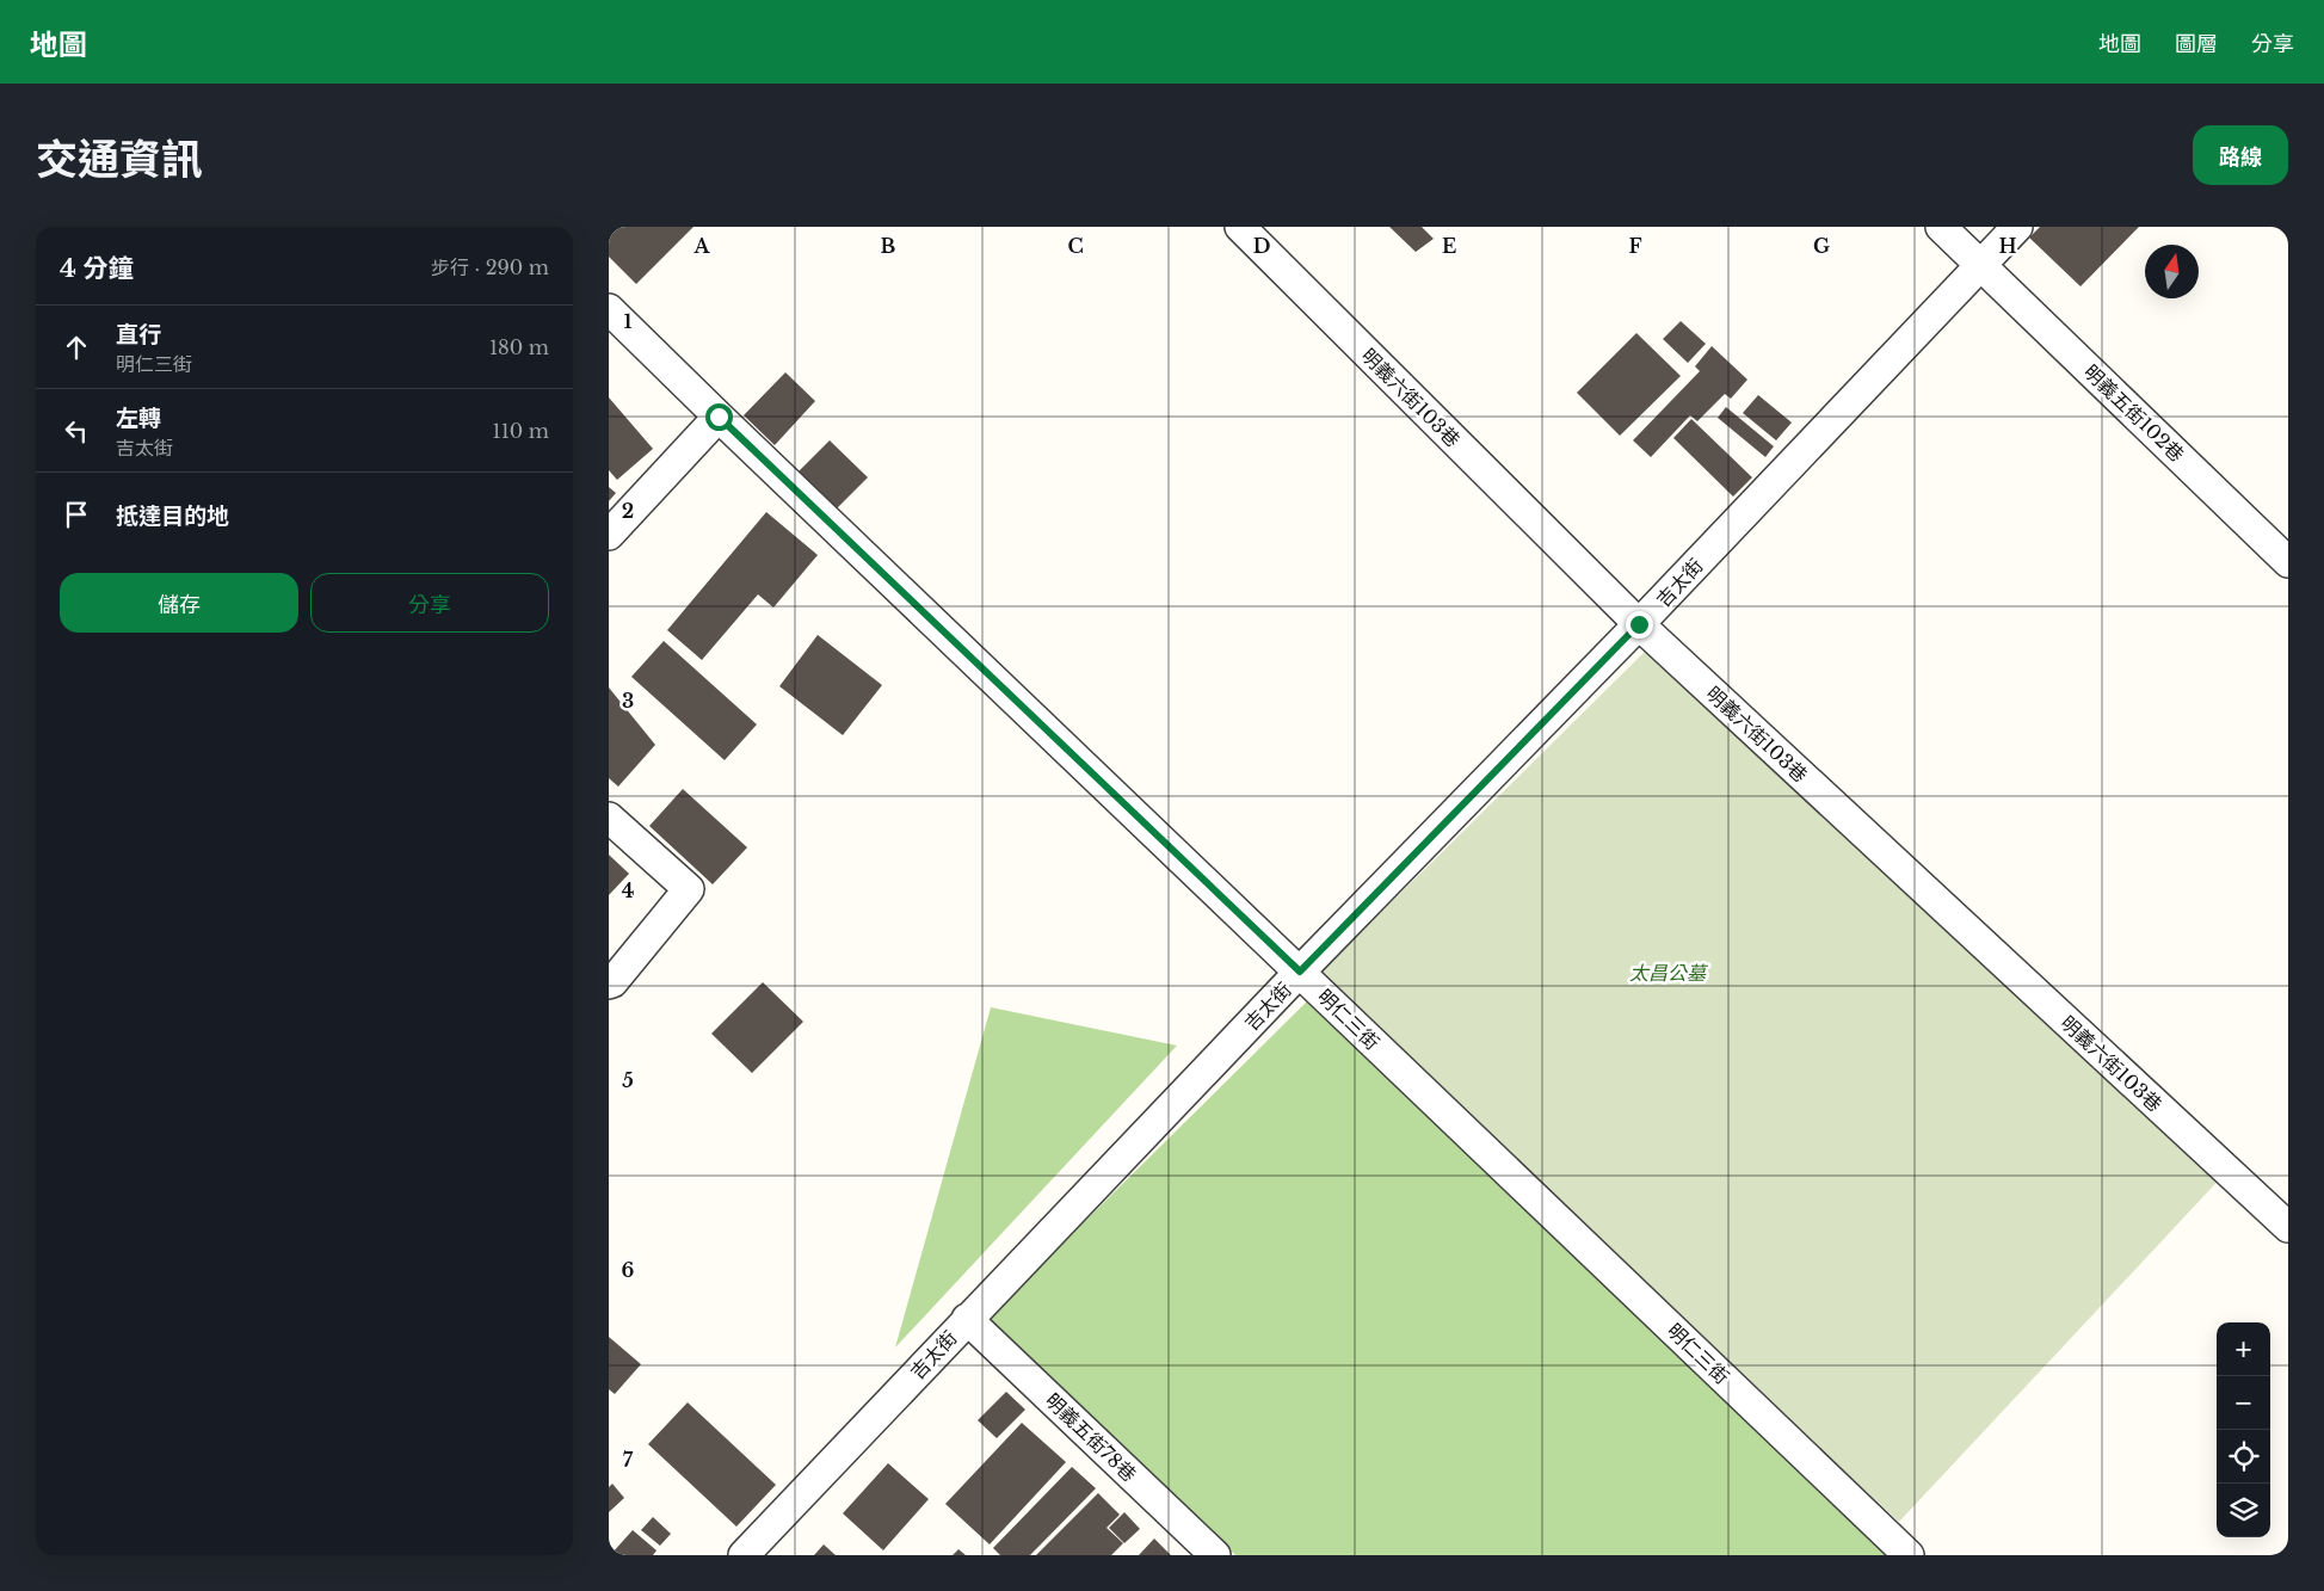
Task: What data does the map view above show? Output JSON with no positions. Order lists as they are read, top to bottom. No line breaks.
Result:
{"streets":{"street":["明義六街103巷","明義五街102巷","吉太街","明仁三街","明義五街78巷"]},"crossings":[["明義六街103巷","吉太街"],["明義五街102巷","吉太街"],["吉太街","明仁三街"],["吉太街","明義五街78巷"]],"parks":["太昌公墓"],"north":"top","page":{"header":"地圖","nav":["地圖","圖層","分享"],"title":"交通資訊","buttons":["路線",["儲存","分享"]],"heading":["4 分鐘","步行 · 290 m"],"list":[["直行","明仁三街","180 m"],["左轉","吉太街","110 m"],"抵達目的地"],"map_buttons":["+","−"]},"grid":{"columns":["A","B","C","D","E","F","G","H"],"rows":["1","2","3","4","5","6","7"]}}
